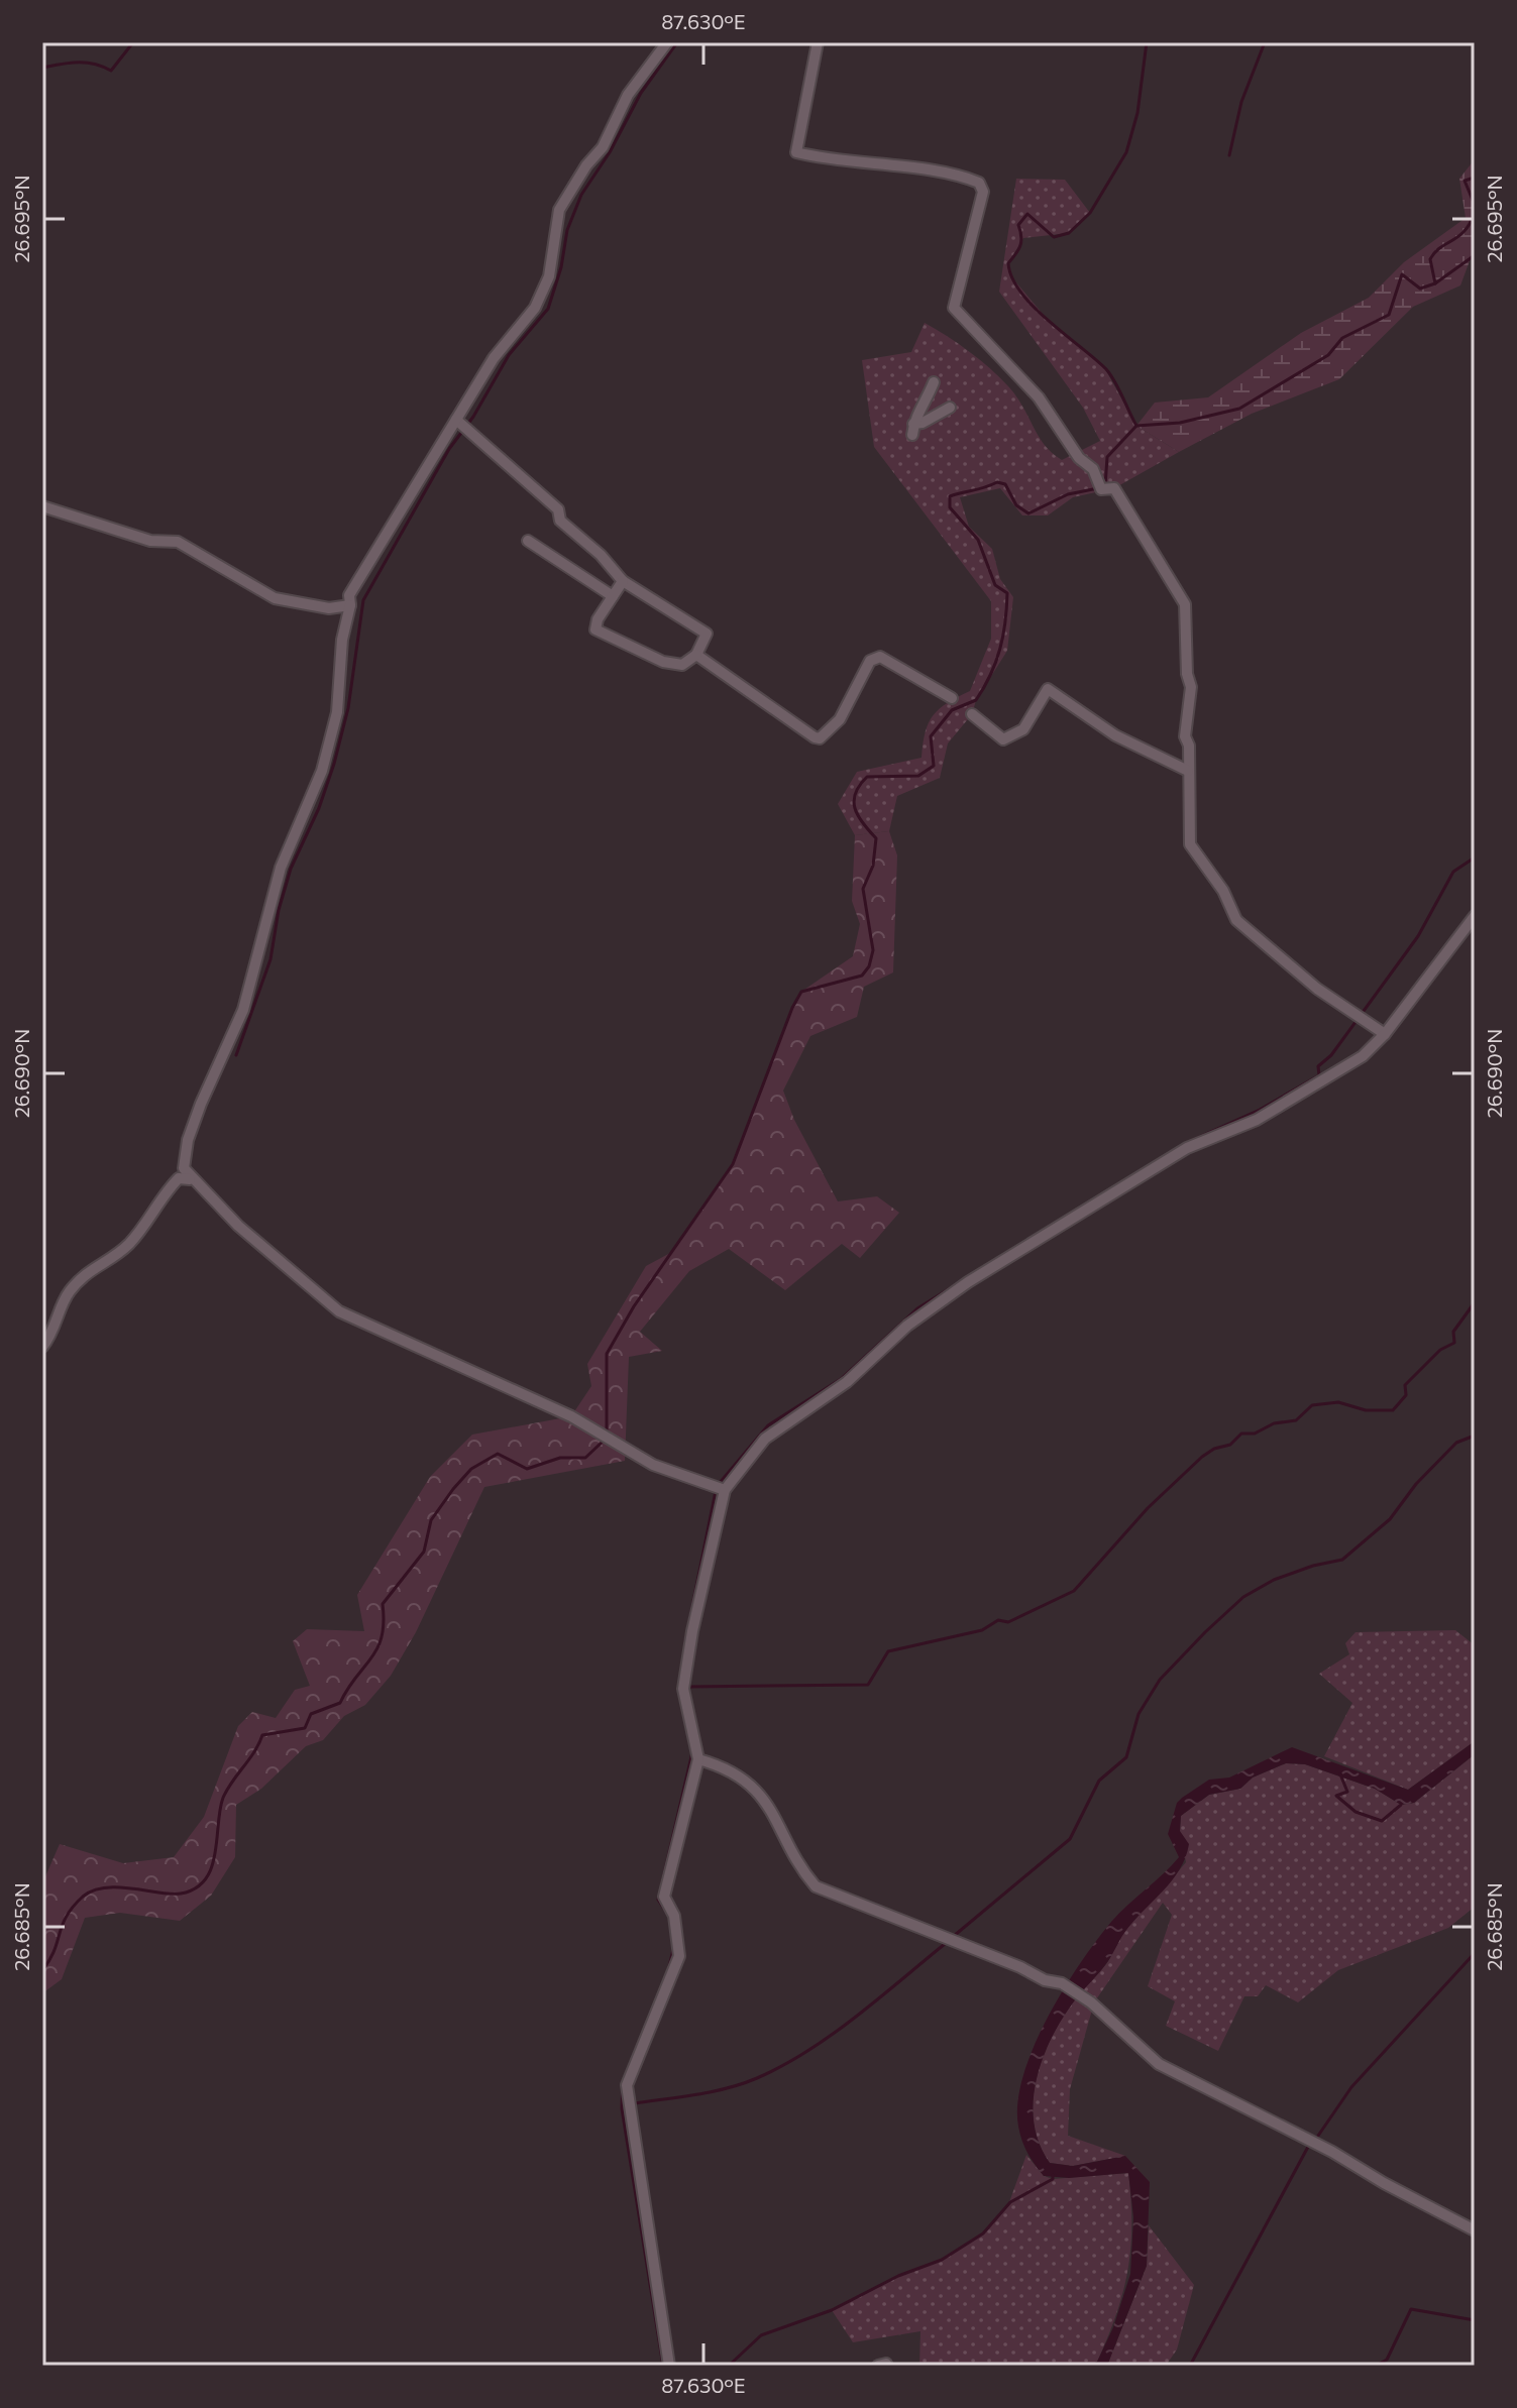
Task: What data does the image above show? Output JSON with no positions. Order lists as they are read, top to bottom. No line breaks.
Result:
{"coordinates":["87.630°E","26.695°N","26.690°N","26.685°N"]}
